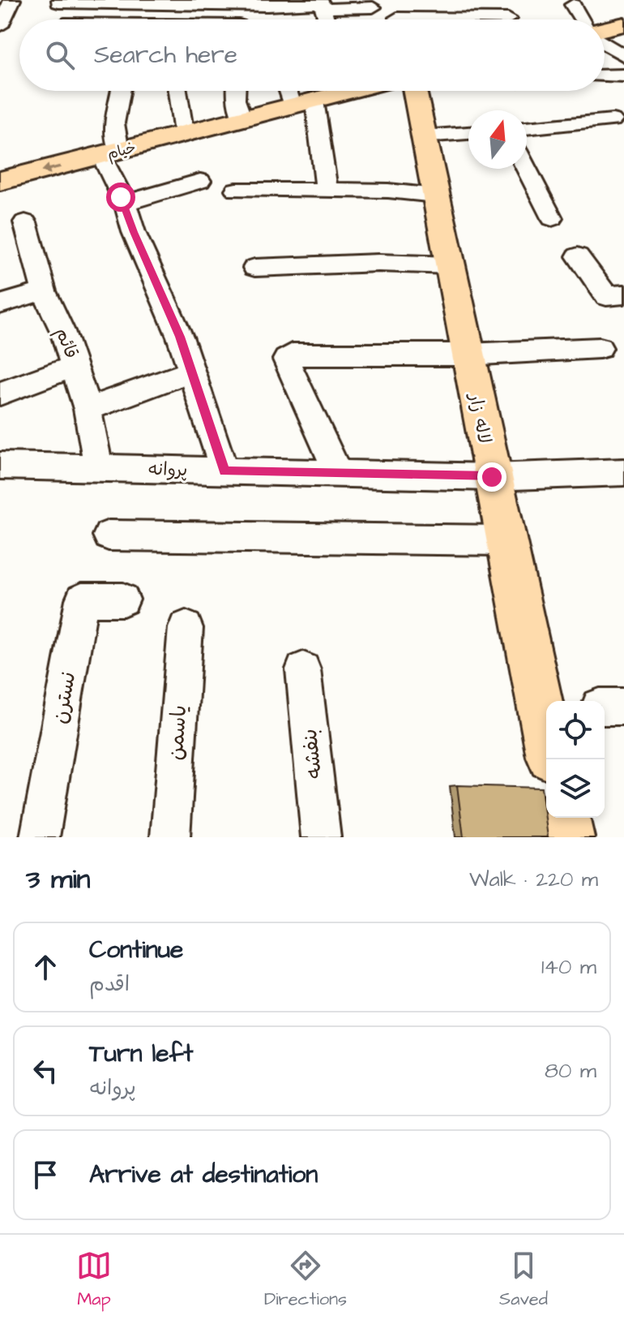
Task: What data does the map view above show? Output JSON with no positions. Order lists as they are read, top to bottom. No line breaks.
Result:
{"streets":{"main road":["خیام","لاله زار"],"street":["قائم","پروانه","نسترن","یاسمن","بنفشه"]},"crossings":[["قائم","پروانه"],["لاله زار","پروانه"]],"north":"top","page":{"search":"Search here","heading":["3 min","Walk · 220 m"],"list":[["Continue","اقدم","140 m"],["Turn left","پروانه","80 m"],"Arrive at destination"],"nav":["Map","Directions","Saved"]}}
